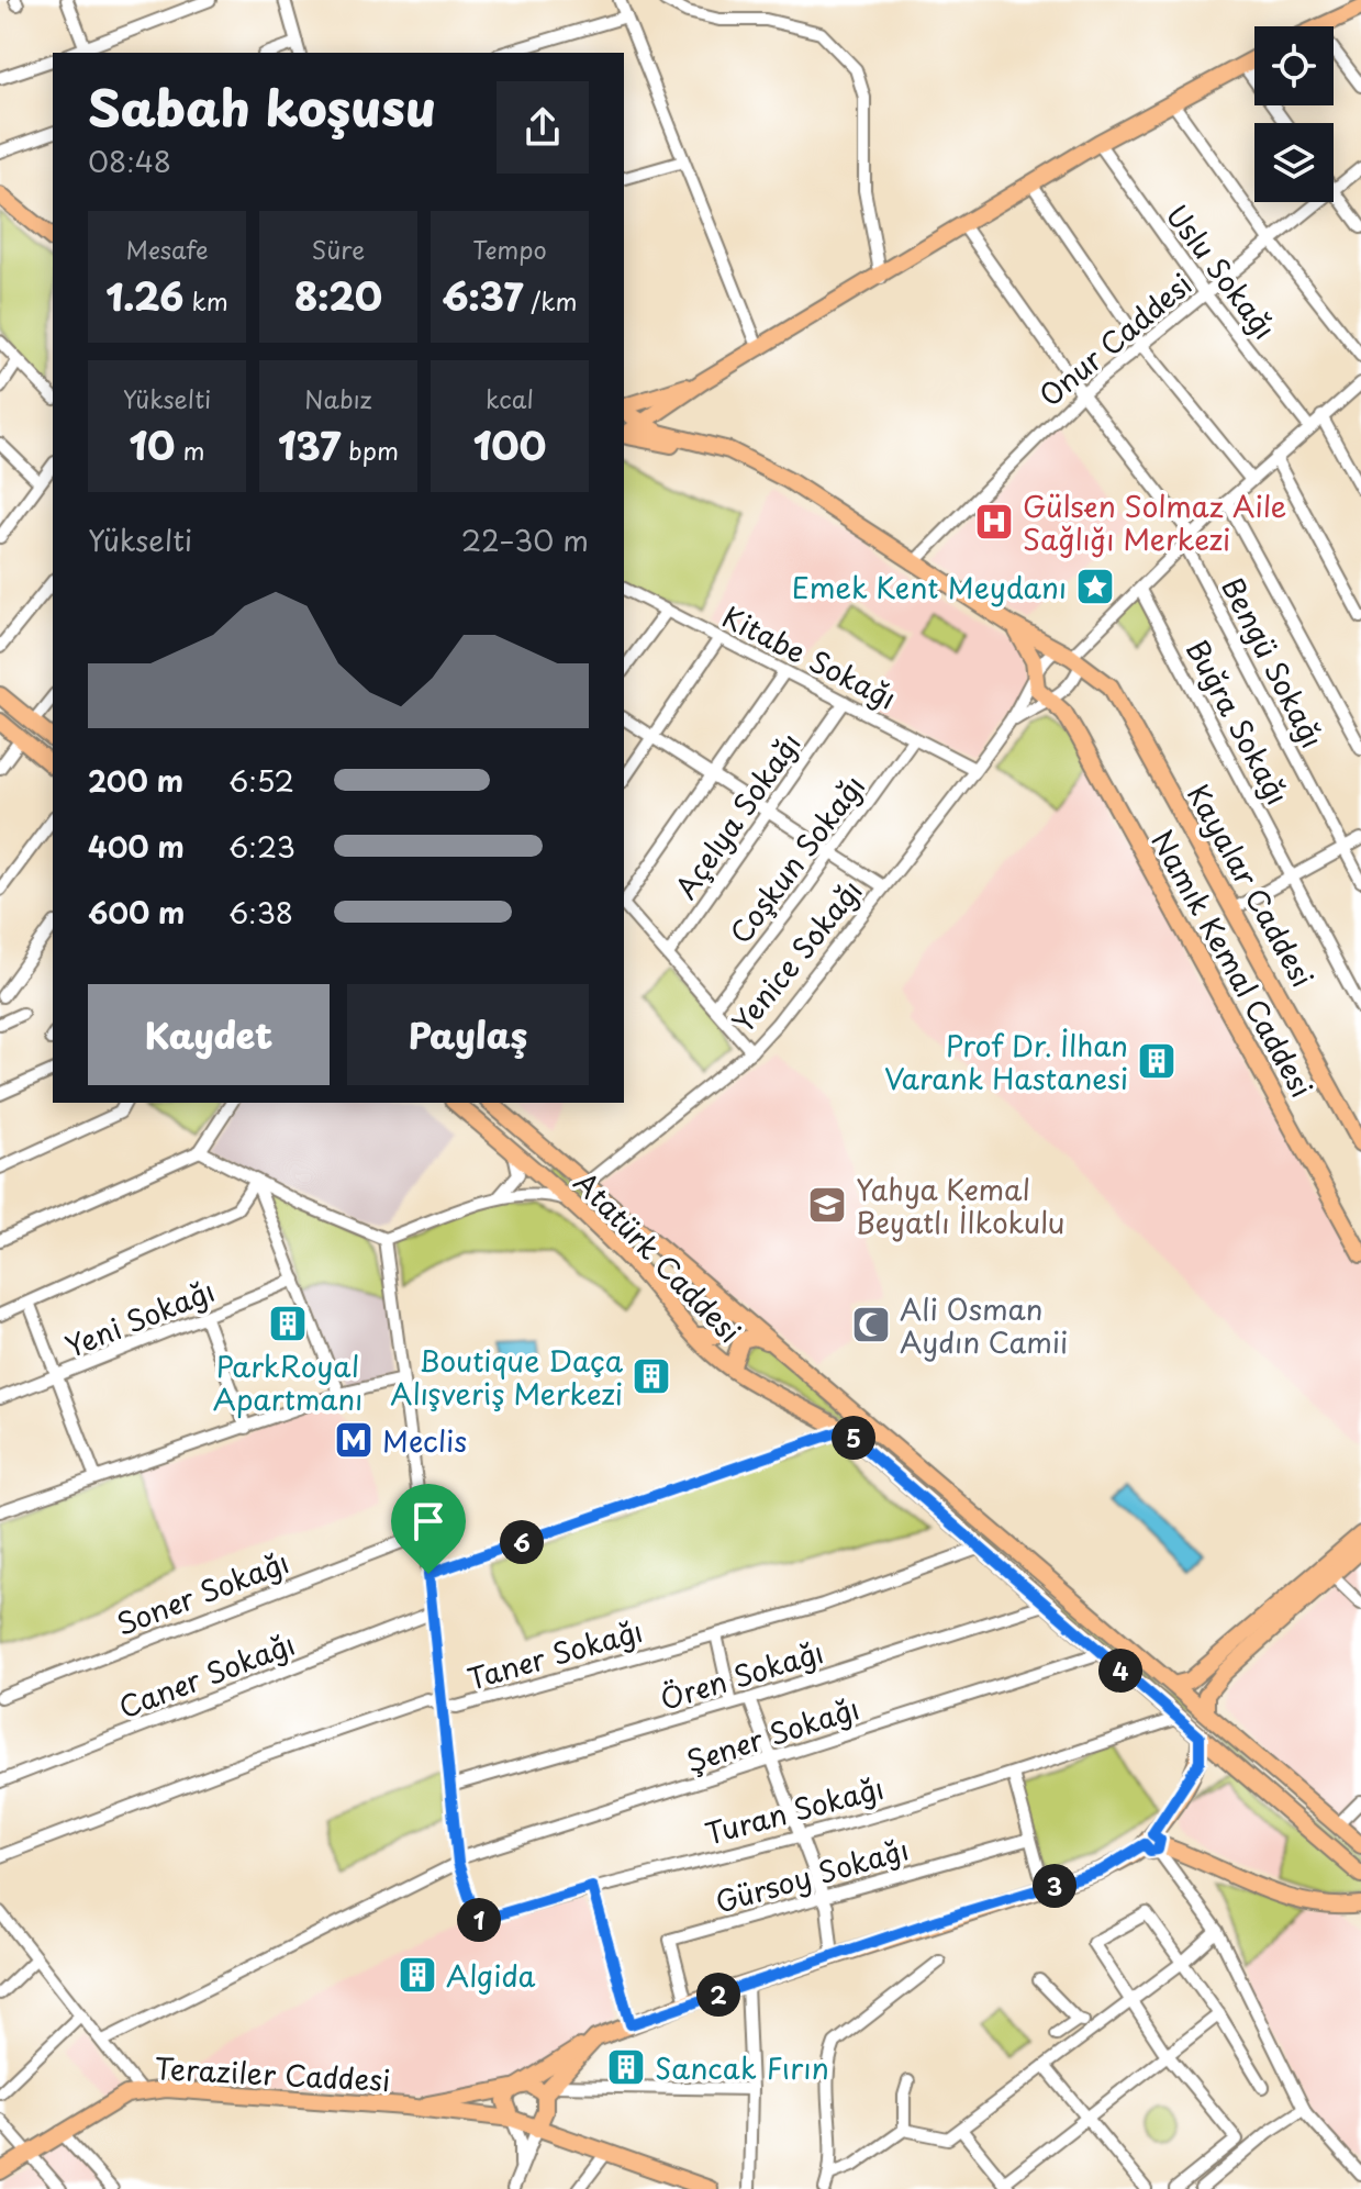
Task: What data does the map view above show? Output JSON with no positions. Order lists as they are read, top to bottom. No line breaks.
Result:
{"streets":{"main road":["Kayalar Caddesi","Namık Kemal Caddesi","Atatürk Caddesi","Teraziler Caddesi"],"street":["Uslu Sokağı","Onur Caddesi","Kitabe Sokağı","Bengü Sokağı","Buğra Sokağı","Açelya Sokağı","Coşkun Sokağı","Yenice Sokağı","Yeni Sokağı","Soner Sokağı","Taner Sokağı","Caner Sokağı","Ören Sokağı","Şener Sokağı","Turan Sokağı","Gürsoy Sokağı"]},"crossings":[["Uslu Sokağı","Onur Caddesi"],["Onur Caddesi","Bengü Sokağı"],["Kitabe Sokağı","Açelya Sokağı"],["Kitabe Sokağı","Coşkun Sokağı"],["Kitabe Sokağı","Yenice Sokağı"],["Kayalar Caddesi","Yenice Sokağı"],["Kayalar Caddesi","Namık Kemal Caddesi"],["Yenice Sokağı","Namık Kemal Caddesi"],["Yenice Sokağı","Atatürk Caddesi"],["Atatürk Caddesi","Taner Sokağı"],["Atatürk Caddesi","Ören Sokağı"],["Atatürk Caddesi","Şener Sokağı"],["Atatürk Caddesi","Turan Sokağı"],["Şener Sokağı","Turan Sokağı"]],"places":{"hospital":["Gülsen Solmaz Aile Sağlığı Merkezi"],"place":["Emek Kent Meydanı"],"building":["Prof Dr. İlhan Varank Hastanesi","ParkRoyal Apartmanı","Boutique Daça Alışveriş Merkezi","Algida","Sancak Fırın"],"school or university":["Yahya Kemal Beyatlı İlkokulu"],"mosque":["Ali Osman Aydın Camii"],"metro station":["Meclis"]},"page":{"heading":["Sabah koşusu","08:48"],"stats":[["Mesafe","1.26 km"],["Süre","8:20"],["Tempo","6:37 /km"],["Yükselti","10 m"],["Nabız","137 bpm"],["kcal","100"]],"chart":["Yükselti","22–30 m"],"list":[{"name":"200 m","note":"6:52"},{"name":"400 m","note":"6:23"},{"name":"600 m","note":"6:38"}],"buttons":["Kaydet","Paylaş"],"pins":["5","6","4","3","1","2"]}}
